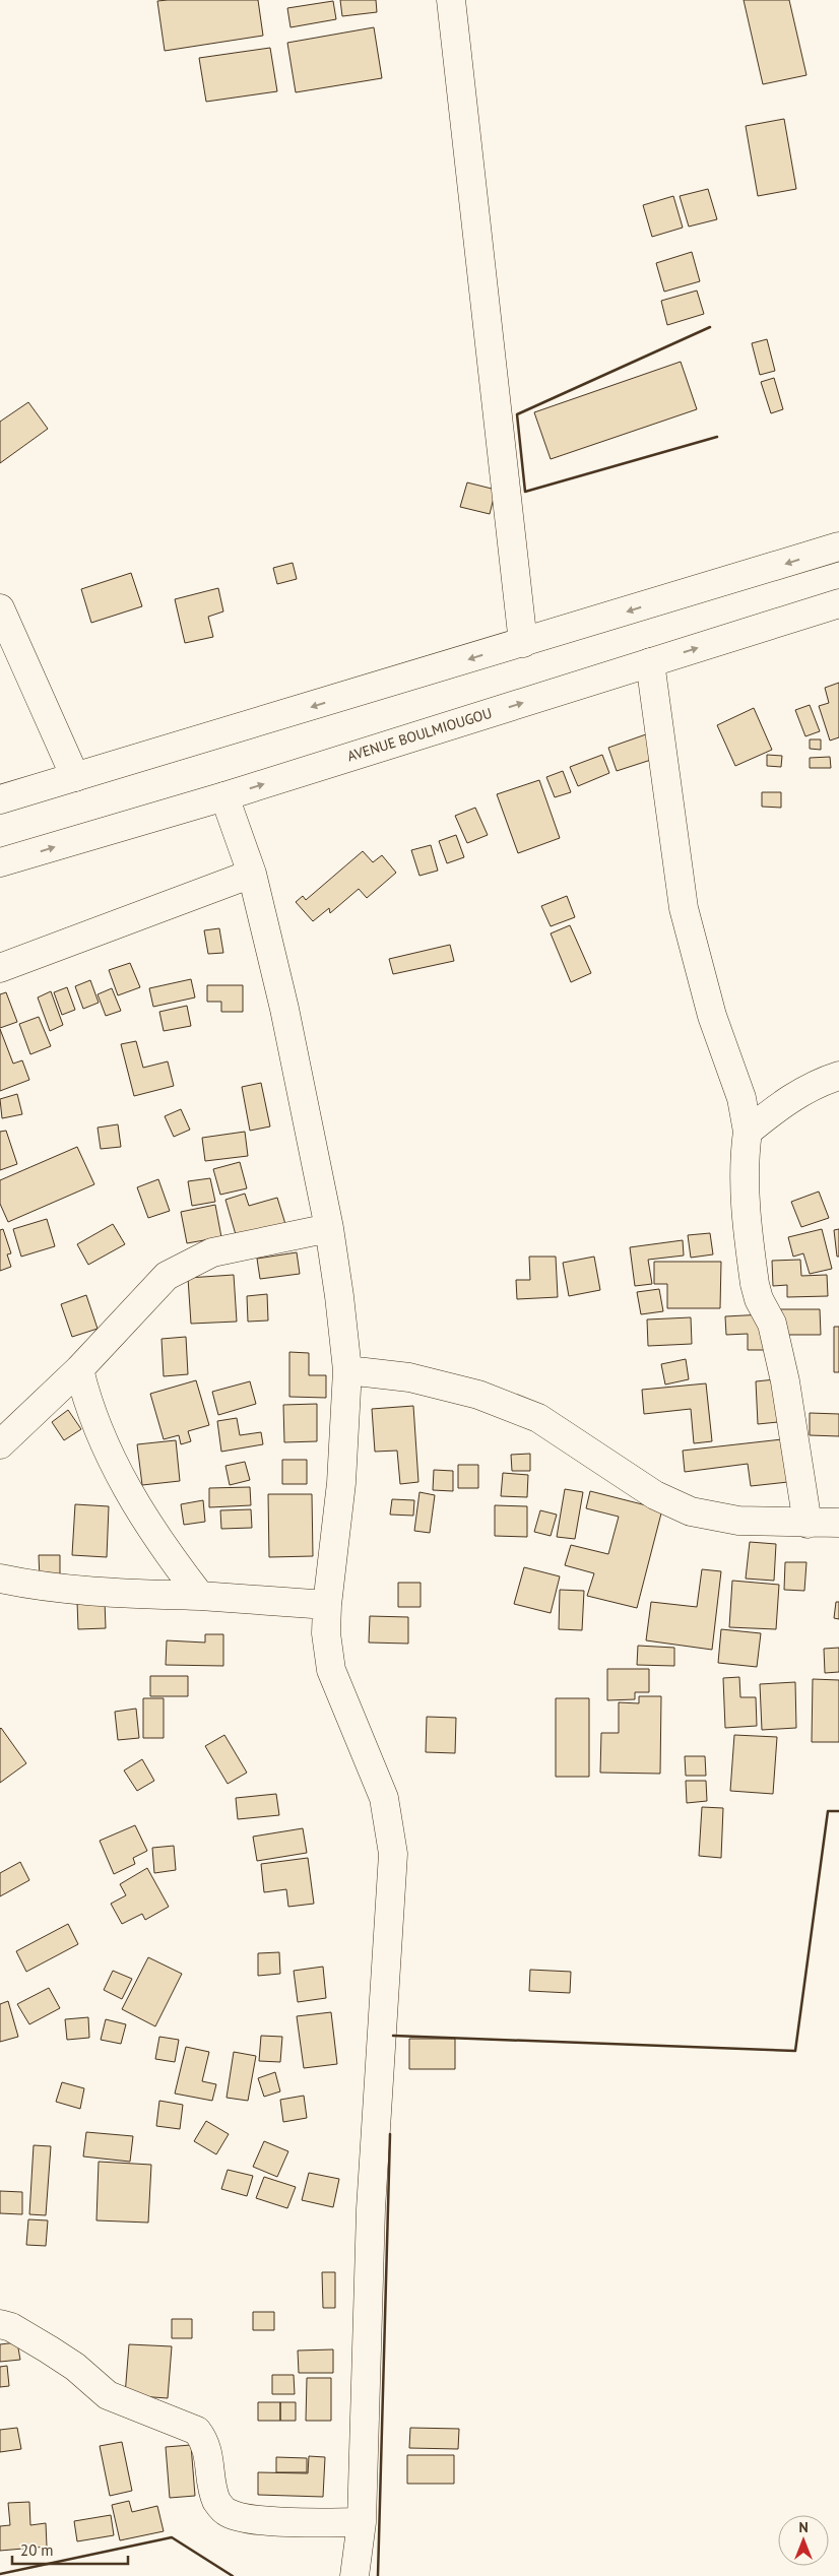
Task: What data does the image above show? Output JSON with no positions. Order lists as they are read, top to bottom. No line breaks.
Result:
{"streets":{"main road":["AVENUE BOULMIOUGOU"]},"scale_bar":"20 m","north":"top"}
